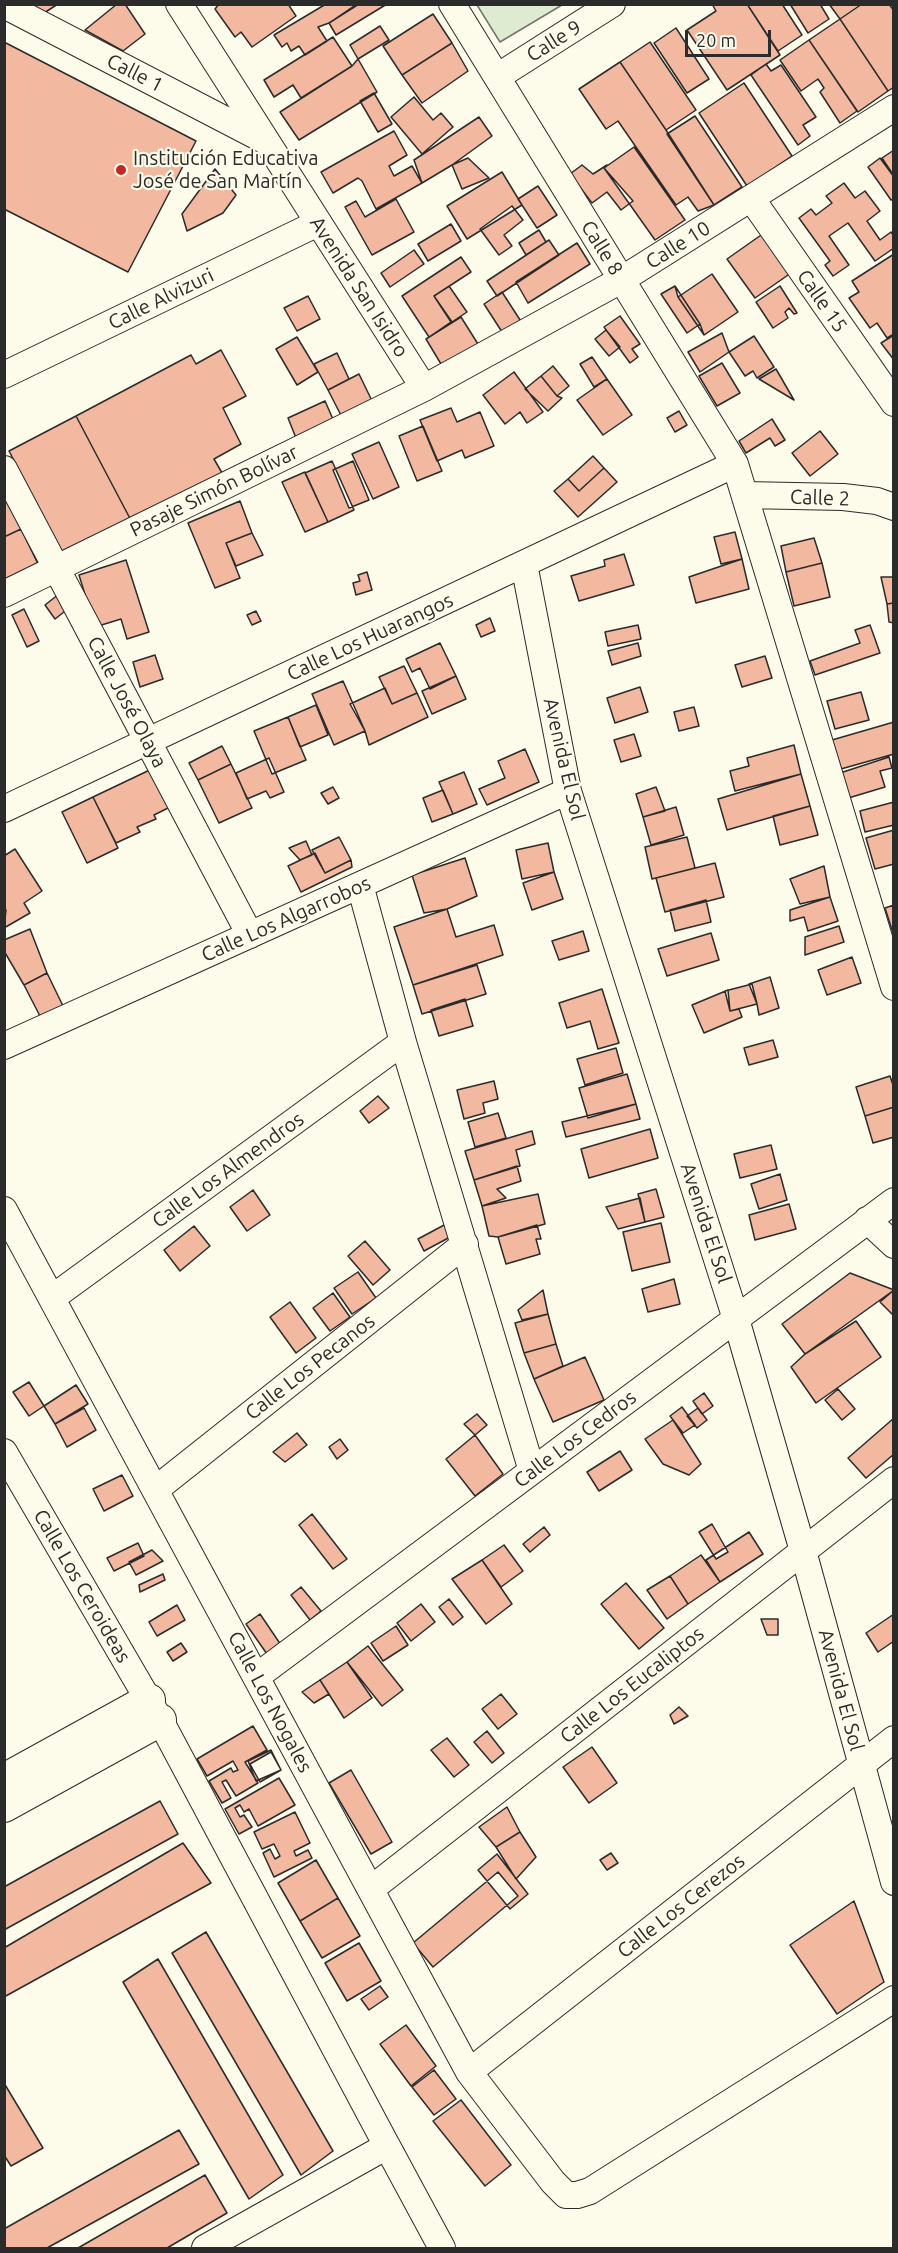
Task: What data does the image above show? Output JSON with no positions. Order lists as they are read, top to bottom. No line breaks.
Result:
{"streets":{"street":["Calle 9","Calle 1","Calle 10","Calle 8","Avenida San Isidro","Calle Alvizuri","Calle 15","Pasaje Simón Bolívar","Calle 2","Calle Los Huarangos","Calle José Olaya","Avenida El Sol","Calle Los Algarrobos","Calle Los Almendros","Calle Los Pecanos","Calle Los Cedros","Calle Los Ceroideas","Calle Los Eucaliptos","Calle Los Nogales","Calle Los Cerezos"]},"crossings":[["Calle 9","Calle 8"],["Calle 1","Avenida San Isidro"],["Calle 10","Calle 8"],["Calle 10","Avenida San Isidro"],["Calle 10","Calle 15"],["Calle 10","Pasaje Simón Bolívar"],["Calle 8","Calle 2"],["Calle 8","Calle Los Huarangos"],["Avenida San Isidro","Calle Alvizuri"],["Avenida San Isidro","Pasaje Simón Bolívar"],["Pasaje Simón Bolívar","Calle José Olaya"],["Calle Los Huarangos","Calle José Olaya"],["Calle Los Huarangos","Avenida El Sol"],["Calle José Olaya","Calle Los Algarrobos"],["Avenida El Sol","Calle Los Algarrobos"],["Avenida El Sol","Calle Los Cedros"],["Avenida El Sol","Calle Los Eucaliptos"],["Avenida El Sol","Calle Los Cerezos"],["Calle Los Almendros","Calle Los Nogales"],["Calle Los Pecanos","Calle Los Nogales"],["Calle Los Cedros","Calle Los Nogales"],["Calle Los Eucaliptos","Calle Los Nogales"],["Calle Los Nogales","Calle Los Cerezos"]],"places":["Institución Educativa José de San Martín"],"scale_bar":"20 m"}
